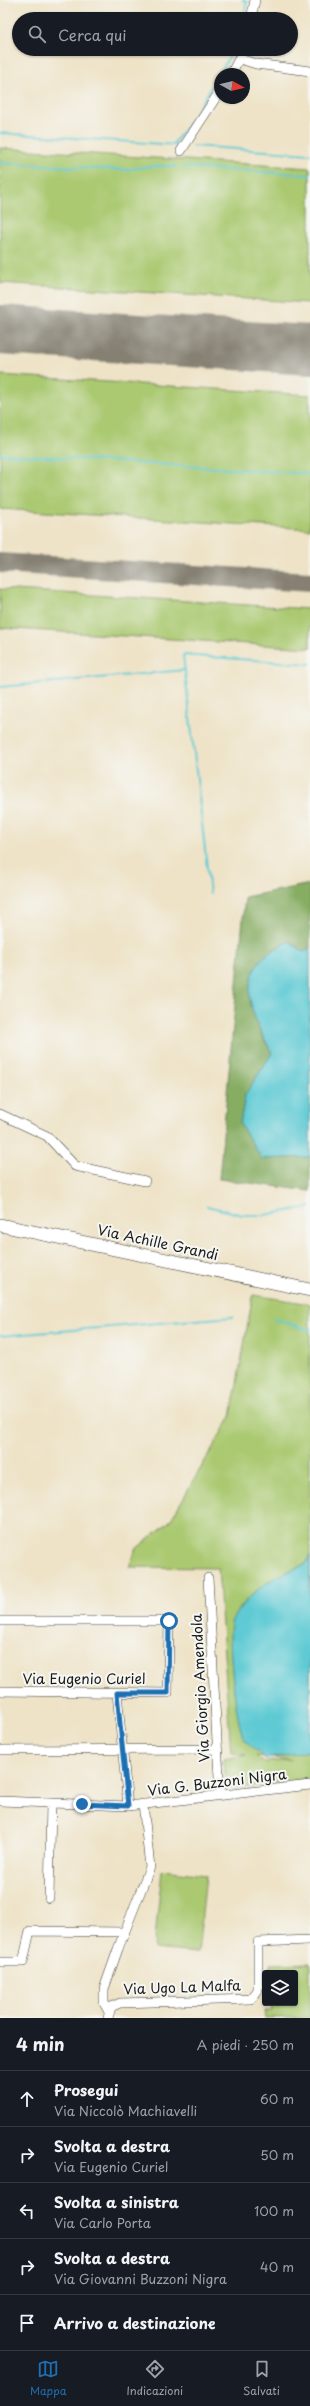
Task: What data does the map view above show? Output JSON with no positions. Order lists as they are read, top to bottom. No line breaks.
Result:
{"streets":{"main road":["Via Achille Grandi"],"street":["Via Eugenio Curiel","Via Giorgio Amendola","Via G. Buzzoni Nigra","Via Ugo La Malfa"]},"crossings":[["Via Giorgio Amendola","Via G. Buzzoni Nigra"]],"north":"right","page":{"search":"Cerca qui","heading":["4 min","A piedi · 250 m"],"list":[["Prosegui","Via Niccolò Machiavelli","60 m"],["Svolta a destra","Via Eugenio Curiel","50 m"],["Svolta a sinistra","Via Carlo Porta","100 m"],["Svolta a destra","Via Giovanni Buzzoni Nigra","40 m"],"Arrivo a destinazione"],"nav":["Mappa","Indicazioni","Salvati"]}}
